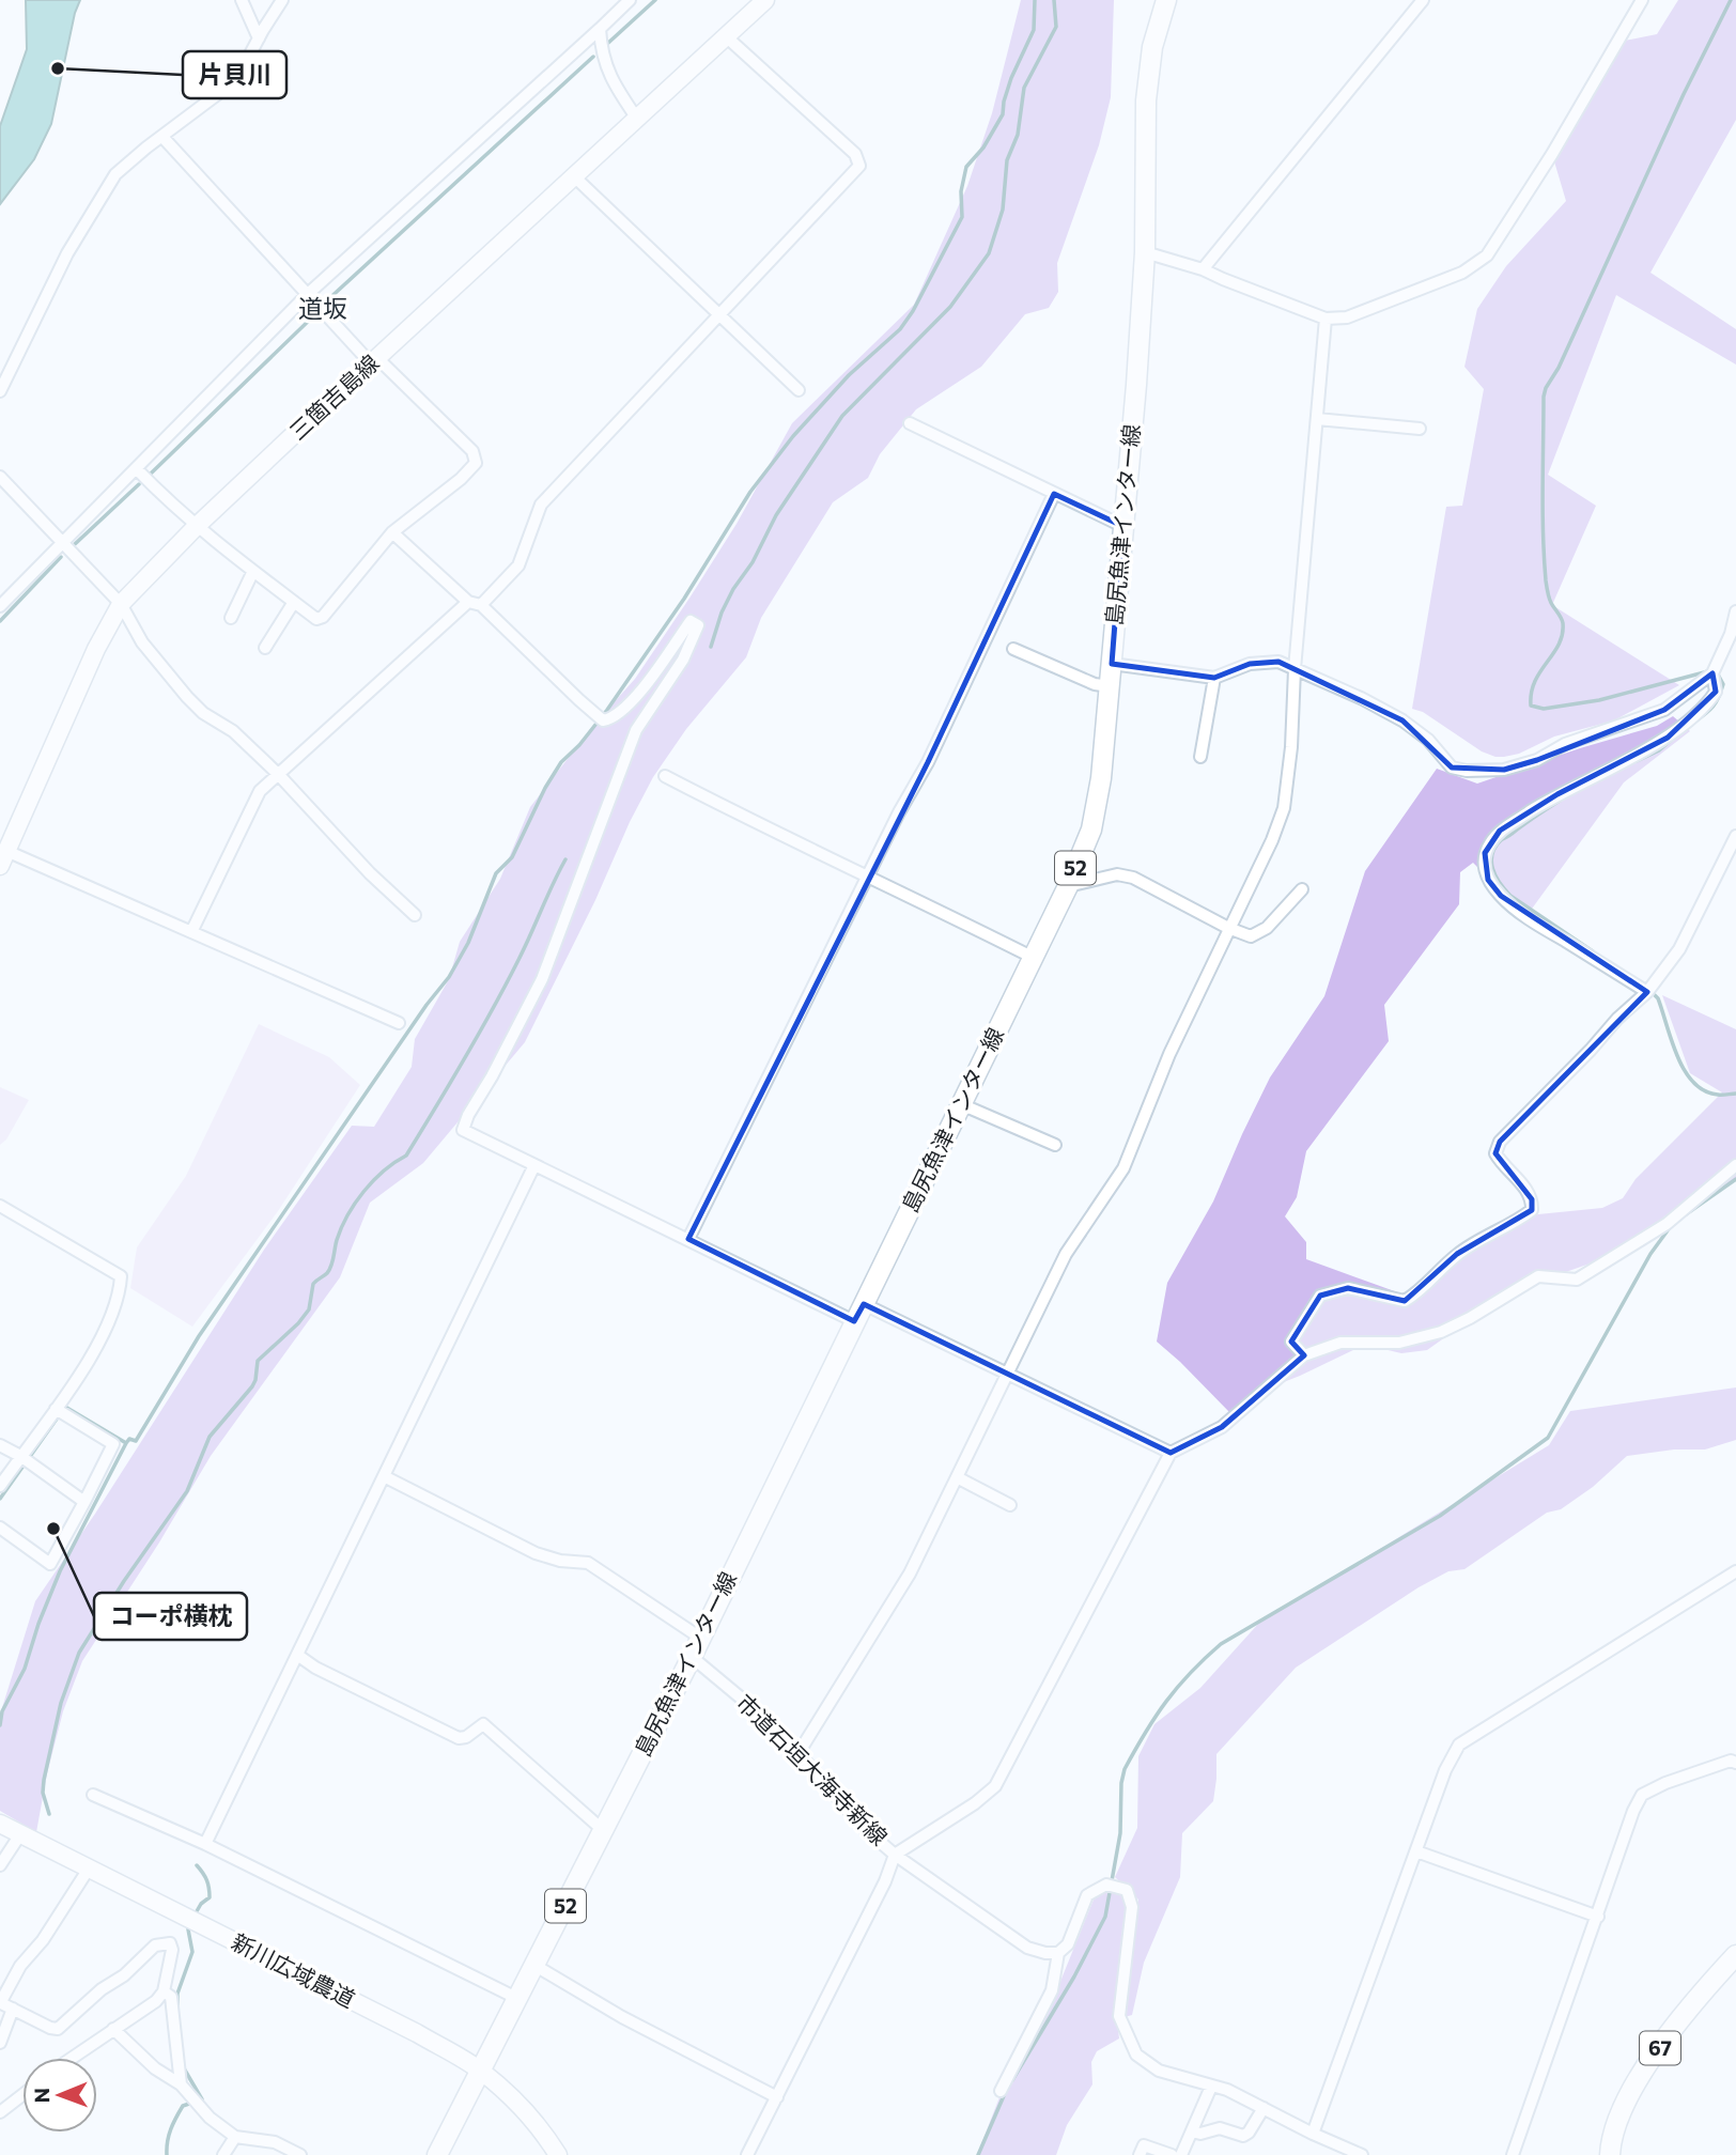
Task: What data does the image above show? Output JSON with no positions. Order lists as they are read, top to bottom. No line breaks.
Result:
{"streets":{"main road":["三箇吉島線","島尻魚津インター線","52","新川広域農道","67"],"street":["市道石垣大海寺新線"]},"crossings":[["島尻魚津インター線","市道石垣大海寺新線"],["島尻魚津インター線","新川広域農道"]],"districts":["道坂"],"places":["片貝川","コーポ横枕"],"north":"left"}
